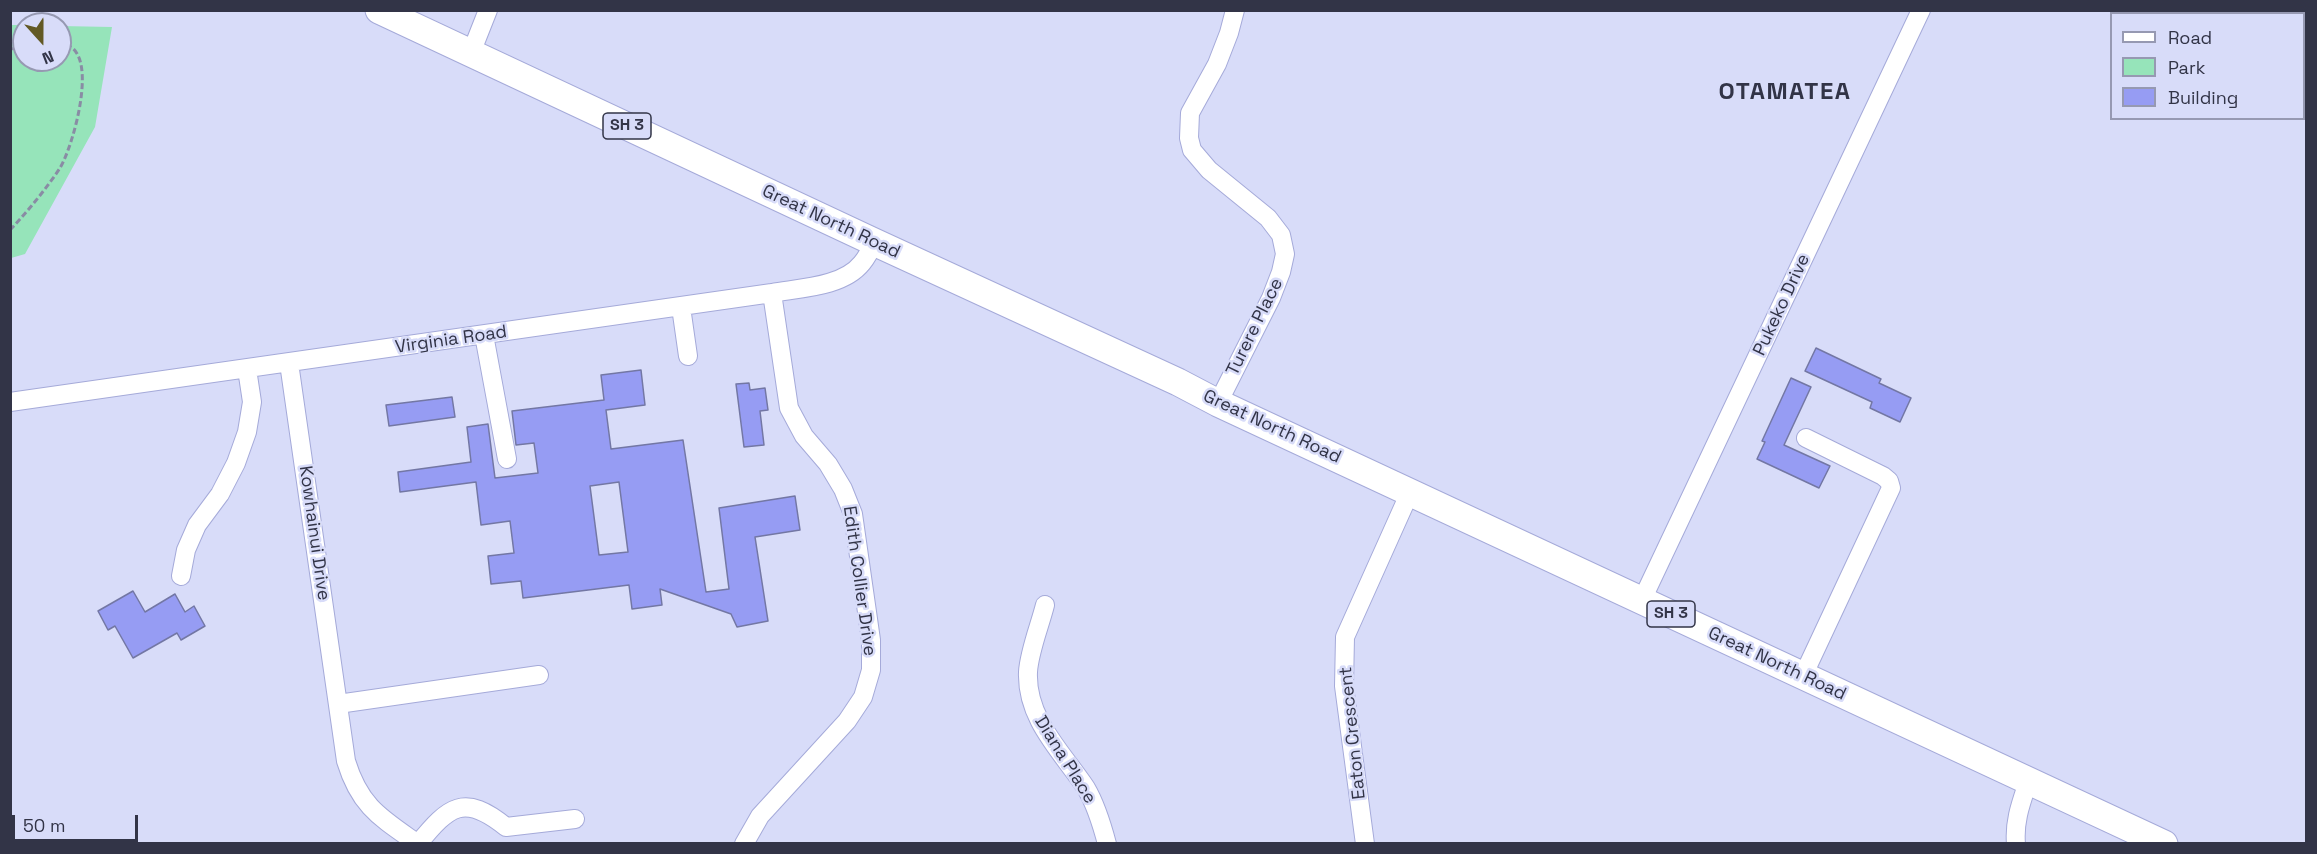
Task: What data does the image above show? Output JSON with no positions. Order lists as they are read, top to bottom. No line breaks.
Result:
{"streets":{"highway":["SH 3","Great North Road"],"street":["Pukeko Drive","Turere Place","Virginia Road","Kowhainui Drive","Edith Collier Drive","Eaton Crescent","Diana Place"]},"crossings":[["Great North Road","Pukeko Drive"],["Great North Road","Turere Place"],["Great North Road","Virginia Road"],["Great North Road","Eaton Crescent"],["Virginia Road","Kowhainui Drive"],["Virginia Road","Edith Collier Drive"]],"districts":["OTAMATEA"],"legend":["Road","Park","Building"],"scale_bar":"50 m","north":"bottom"}
